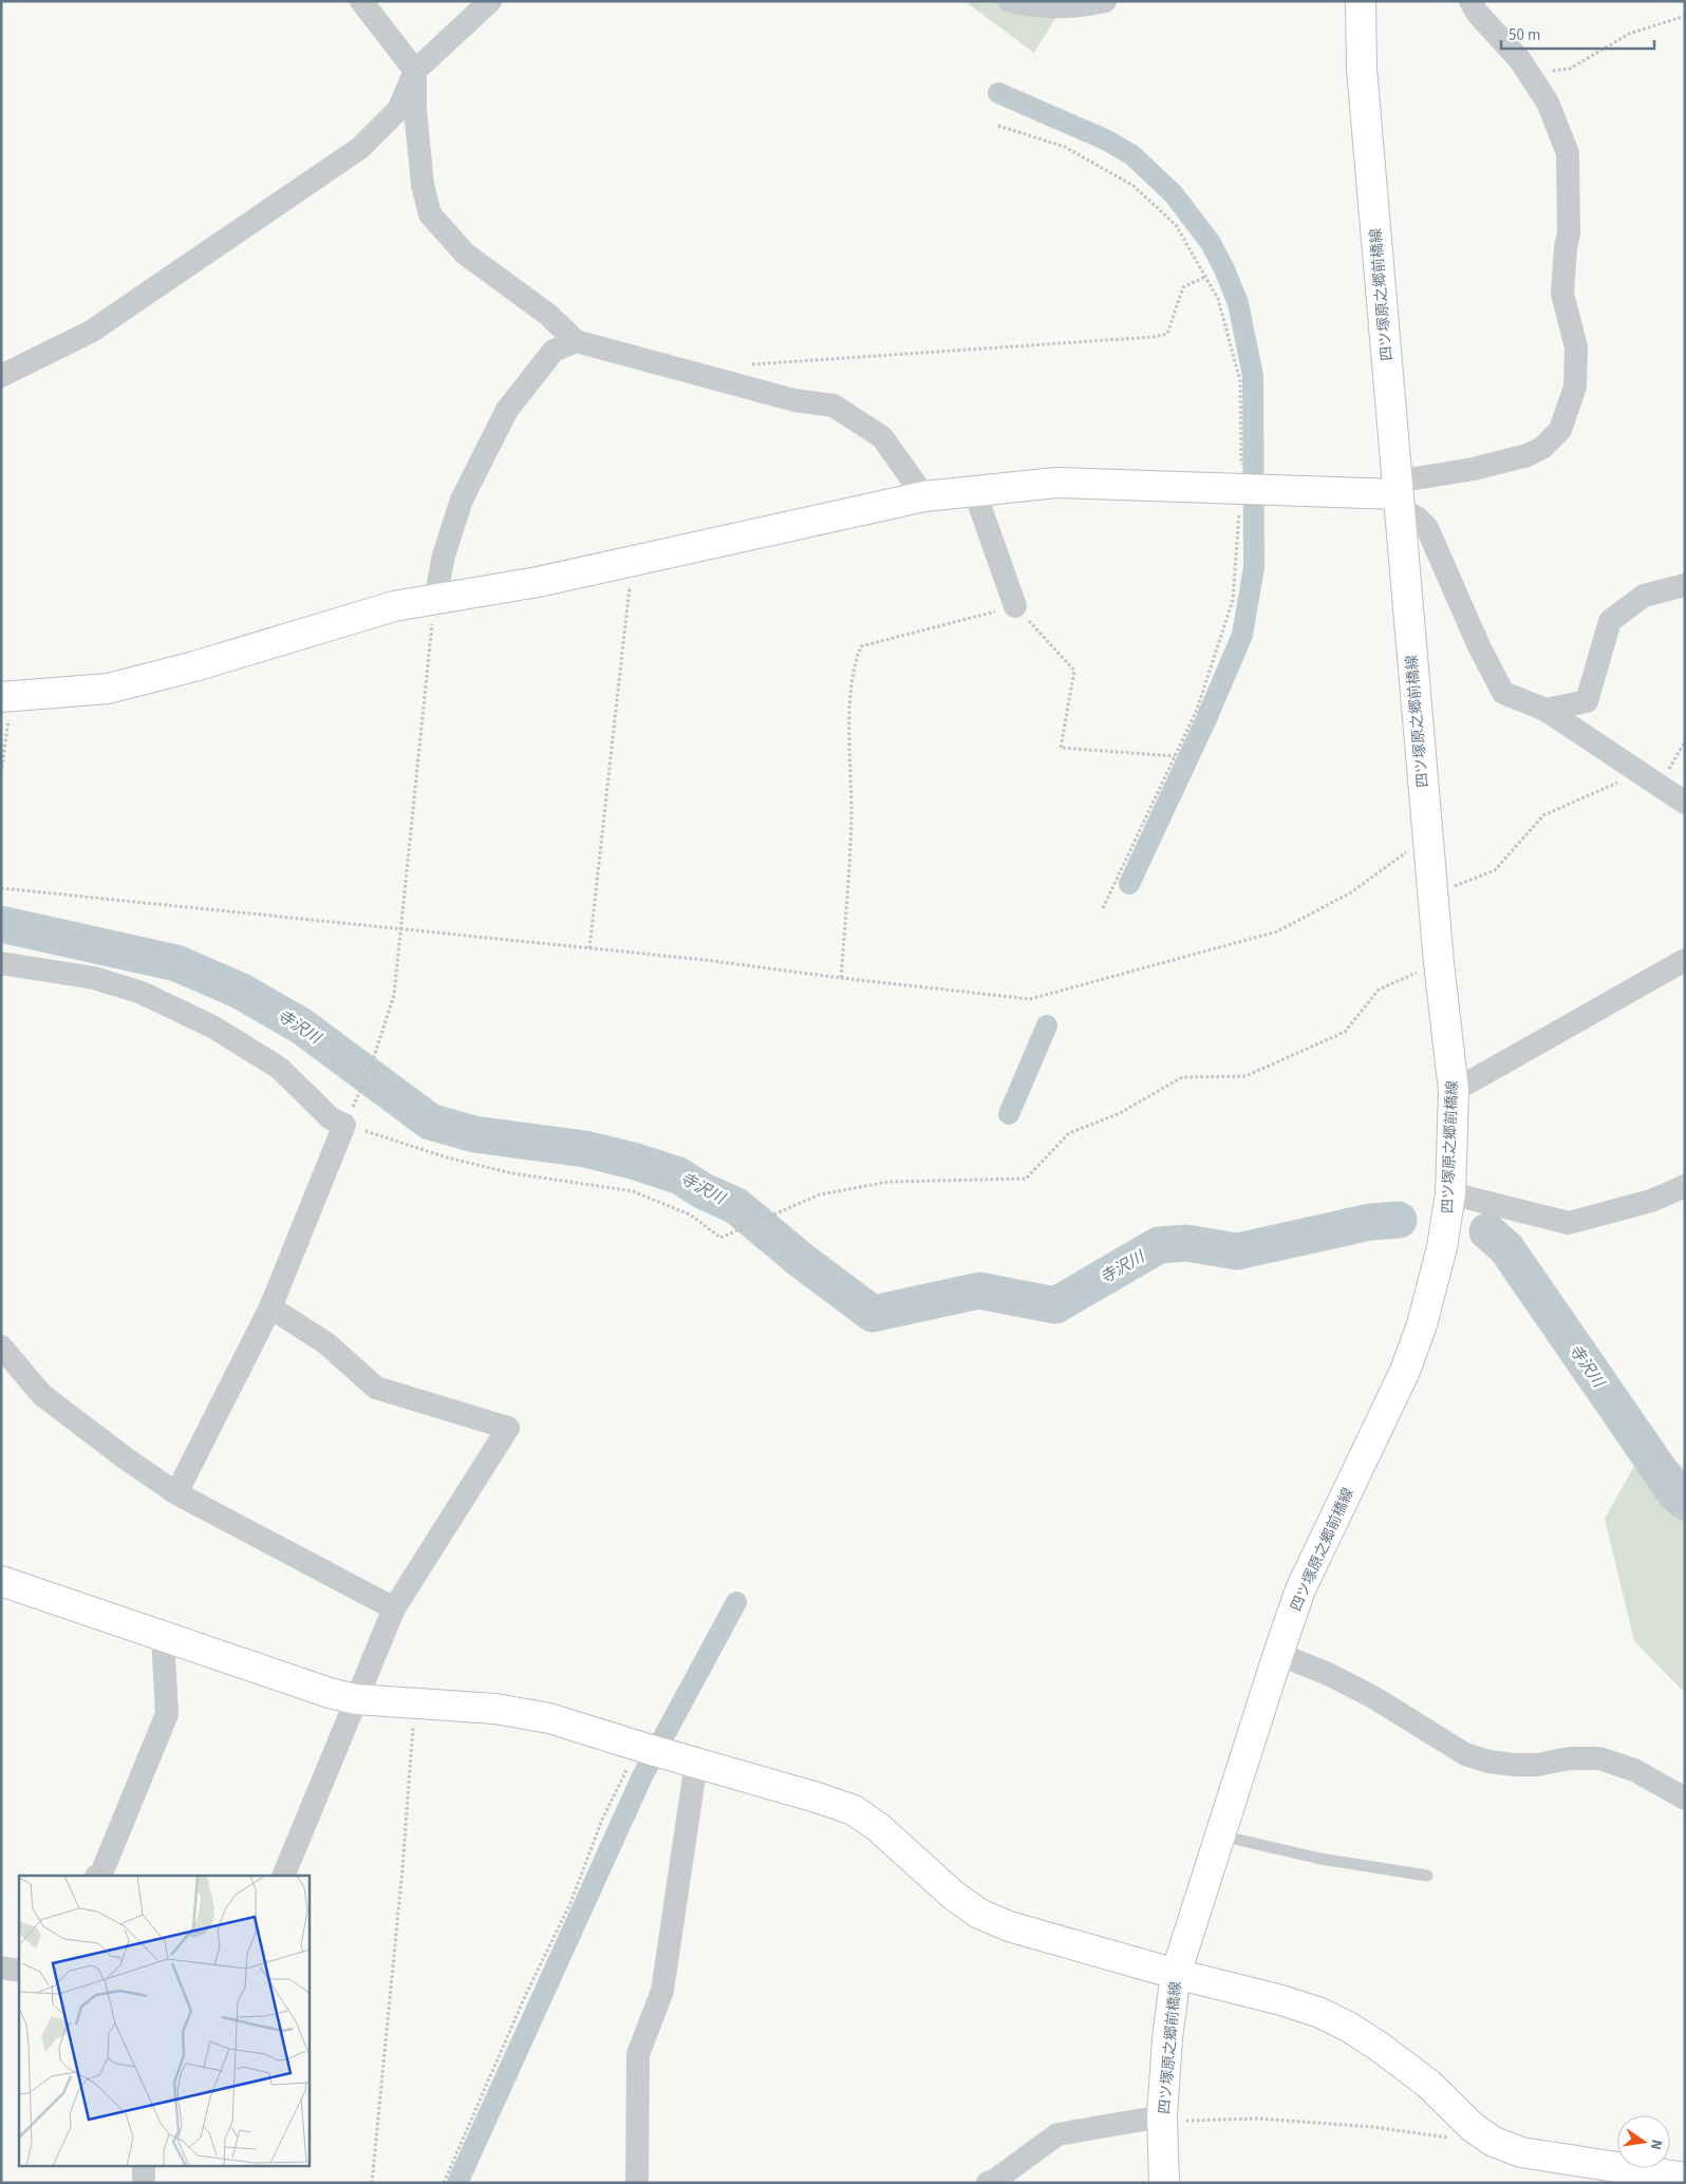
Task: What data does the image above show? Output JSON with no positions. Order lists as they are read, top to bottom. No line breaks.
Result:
{"streets":{"street":["四ツ塚原之郷前橋線"]},"water":["寺沢川"],"scale_bar":"50 m","north":"right"}
